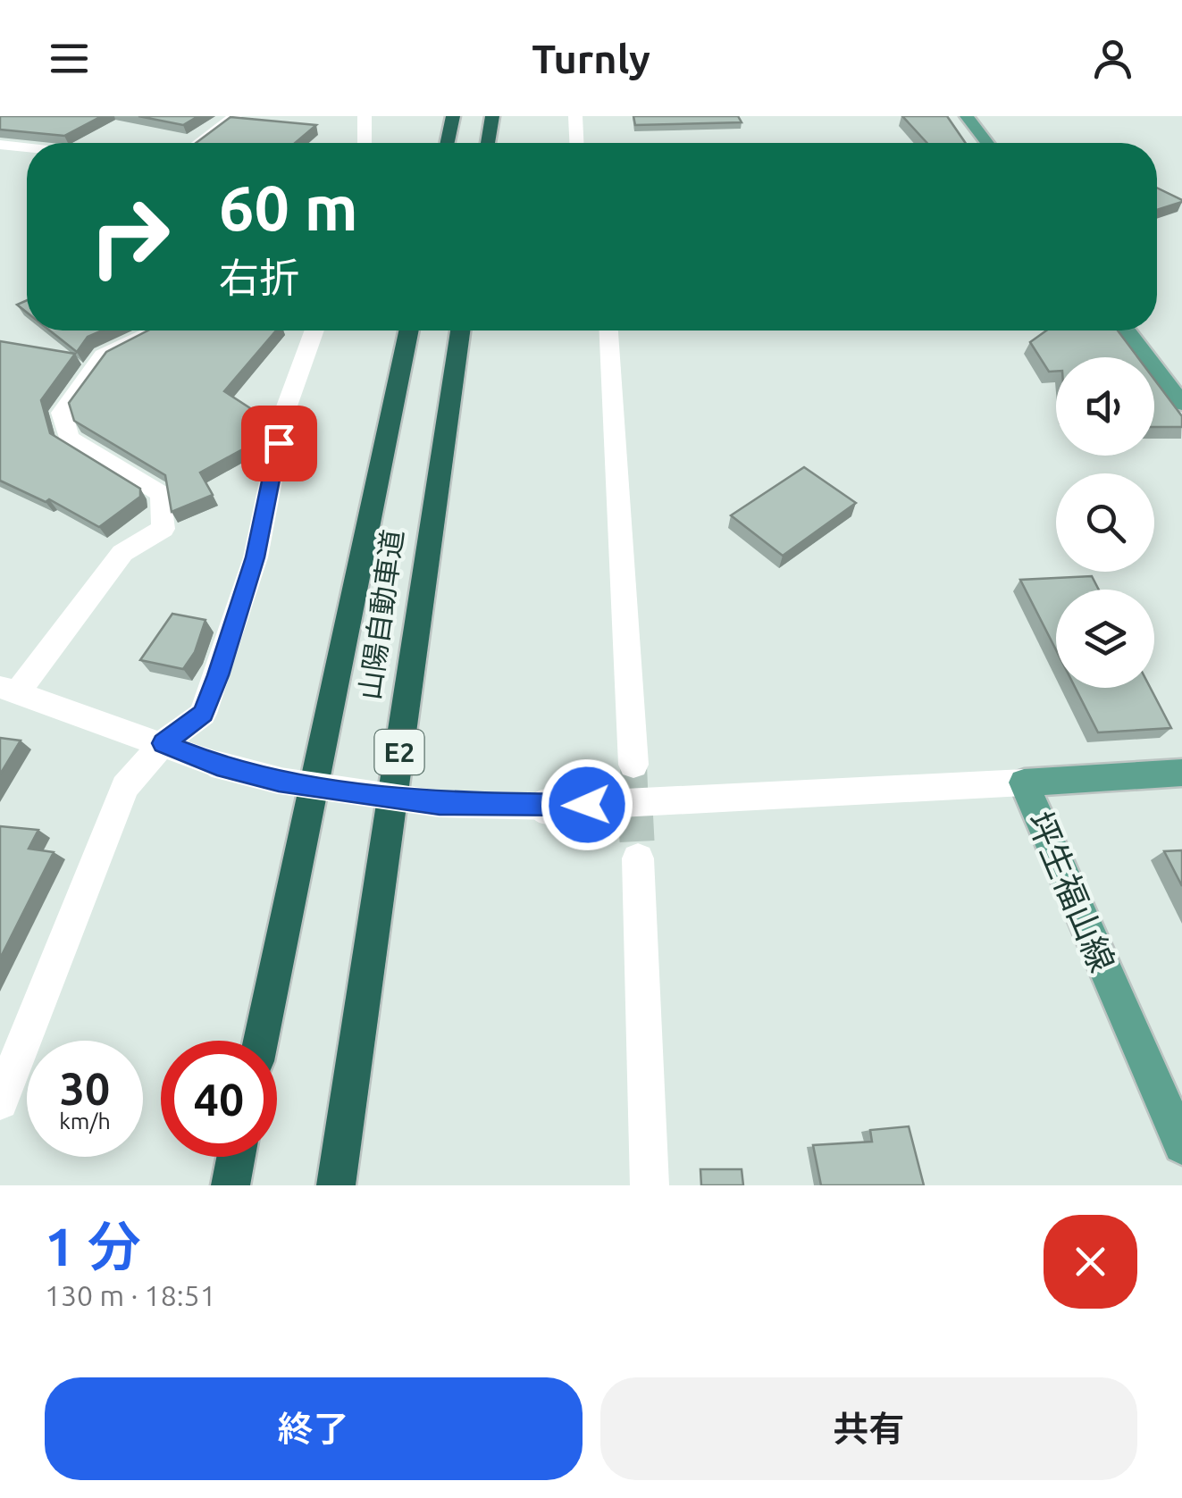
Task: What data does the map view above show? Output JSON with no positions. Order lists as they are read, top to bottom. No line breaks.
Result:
{"streets":{"highway":["山陽自動車道","E2"],"main road":["坪生福山線"]},"page":{"header":"Turnly","turn":["60 m","右折"],"speed":"30 km/h","limit":"40","heading":["1 分","130 m · 18:51"],"buttons":["終了","共有"]}}
